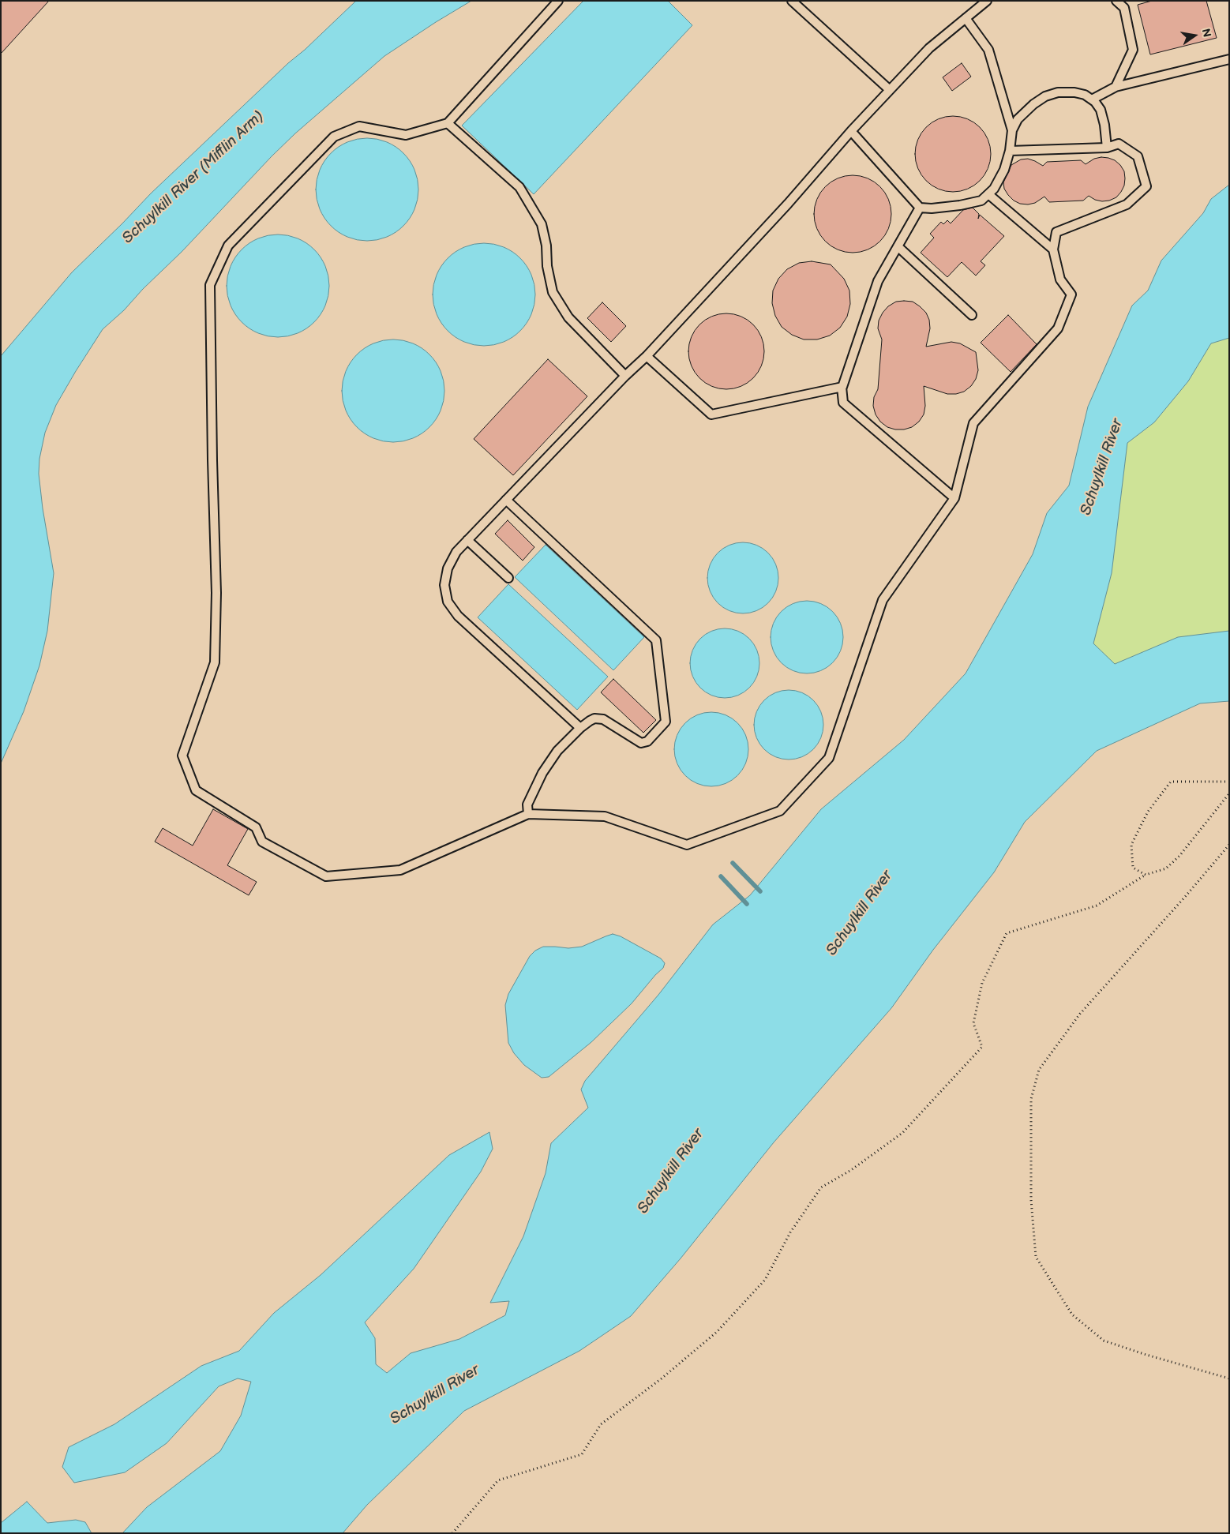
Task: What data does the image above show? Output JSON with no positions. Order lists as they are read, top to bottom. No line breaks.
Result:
{"water":["Schuylkill River (Mifflin Arm)","Schuylkill River"],"north":"right"}
